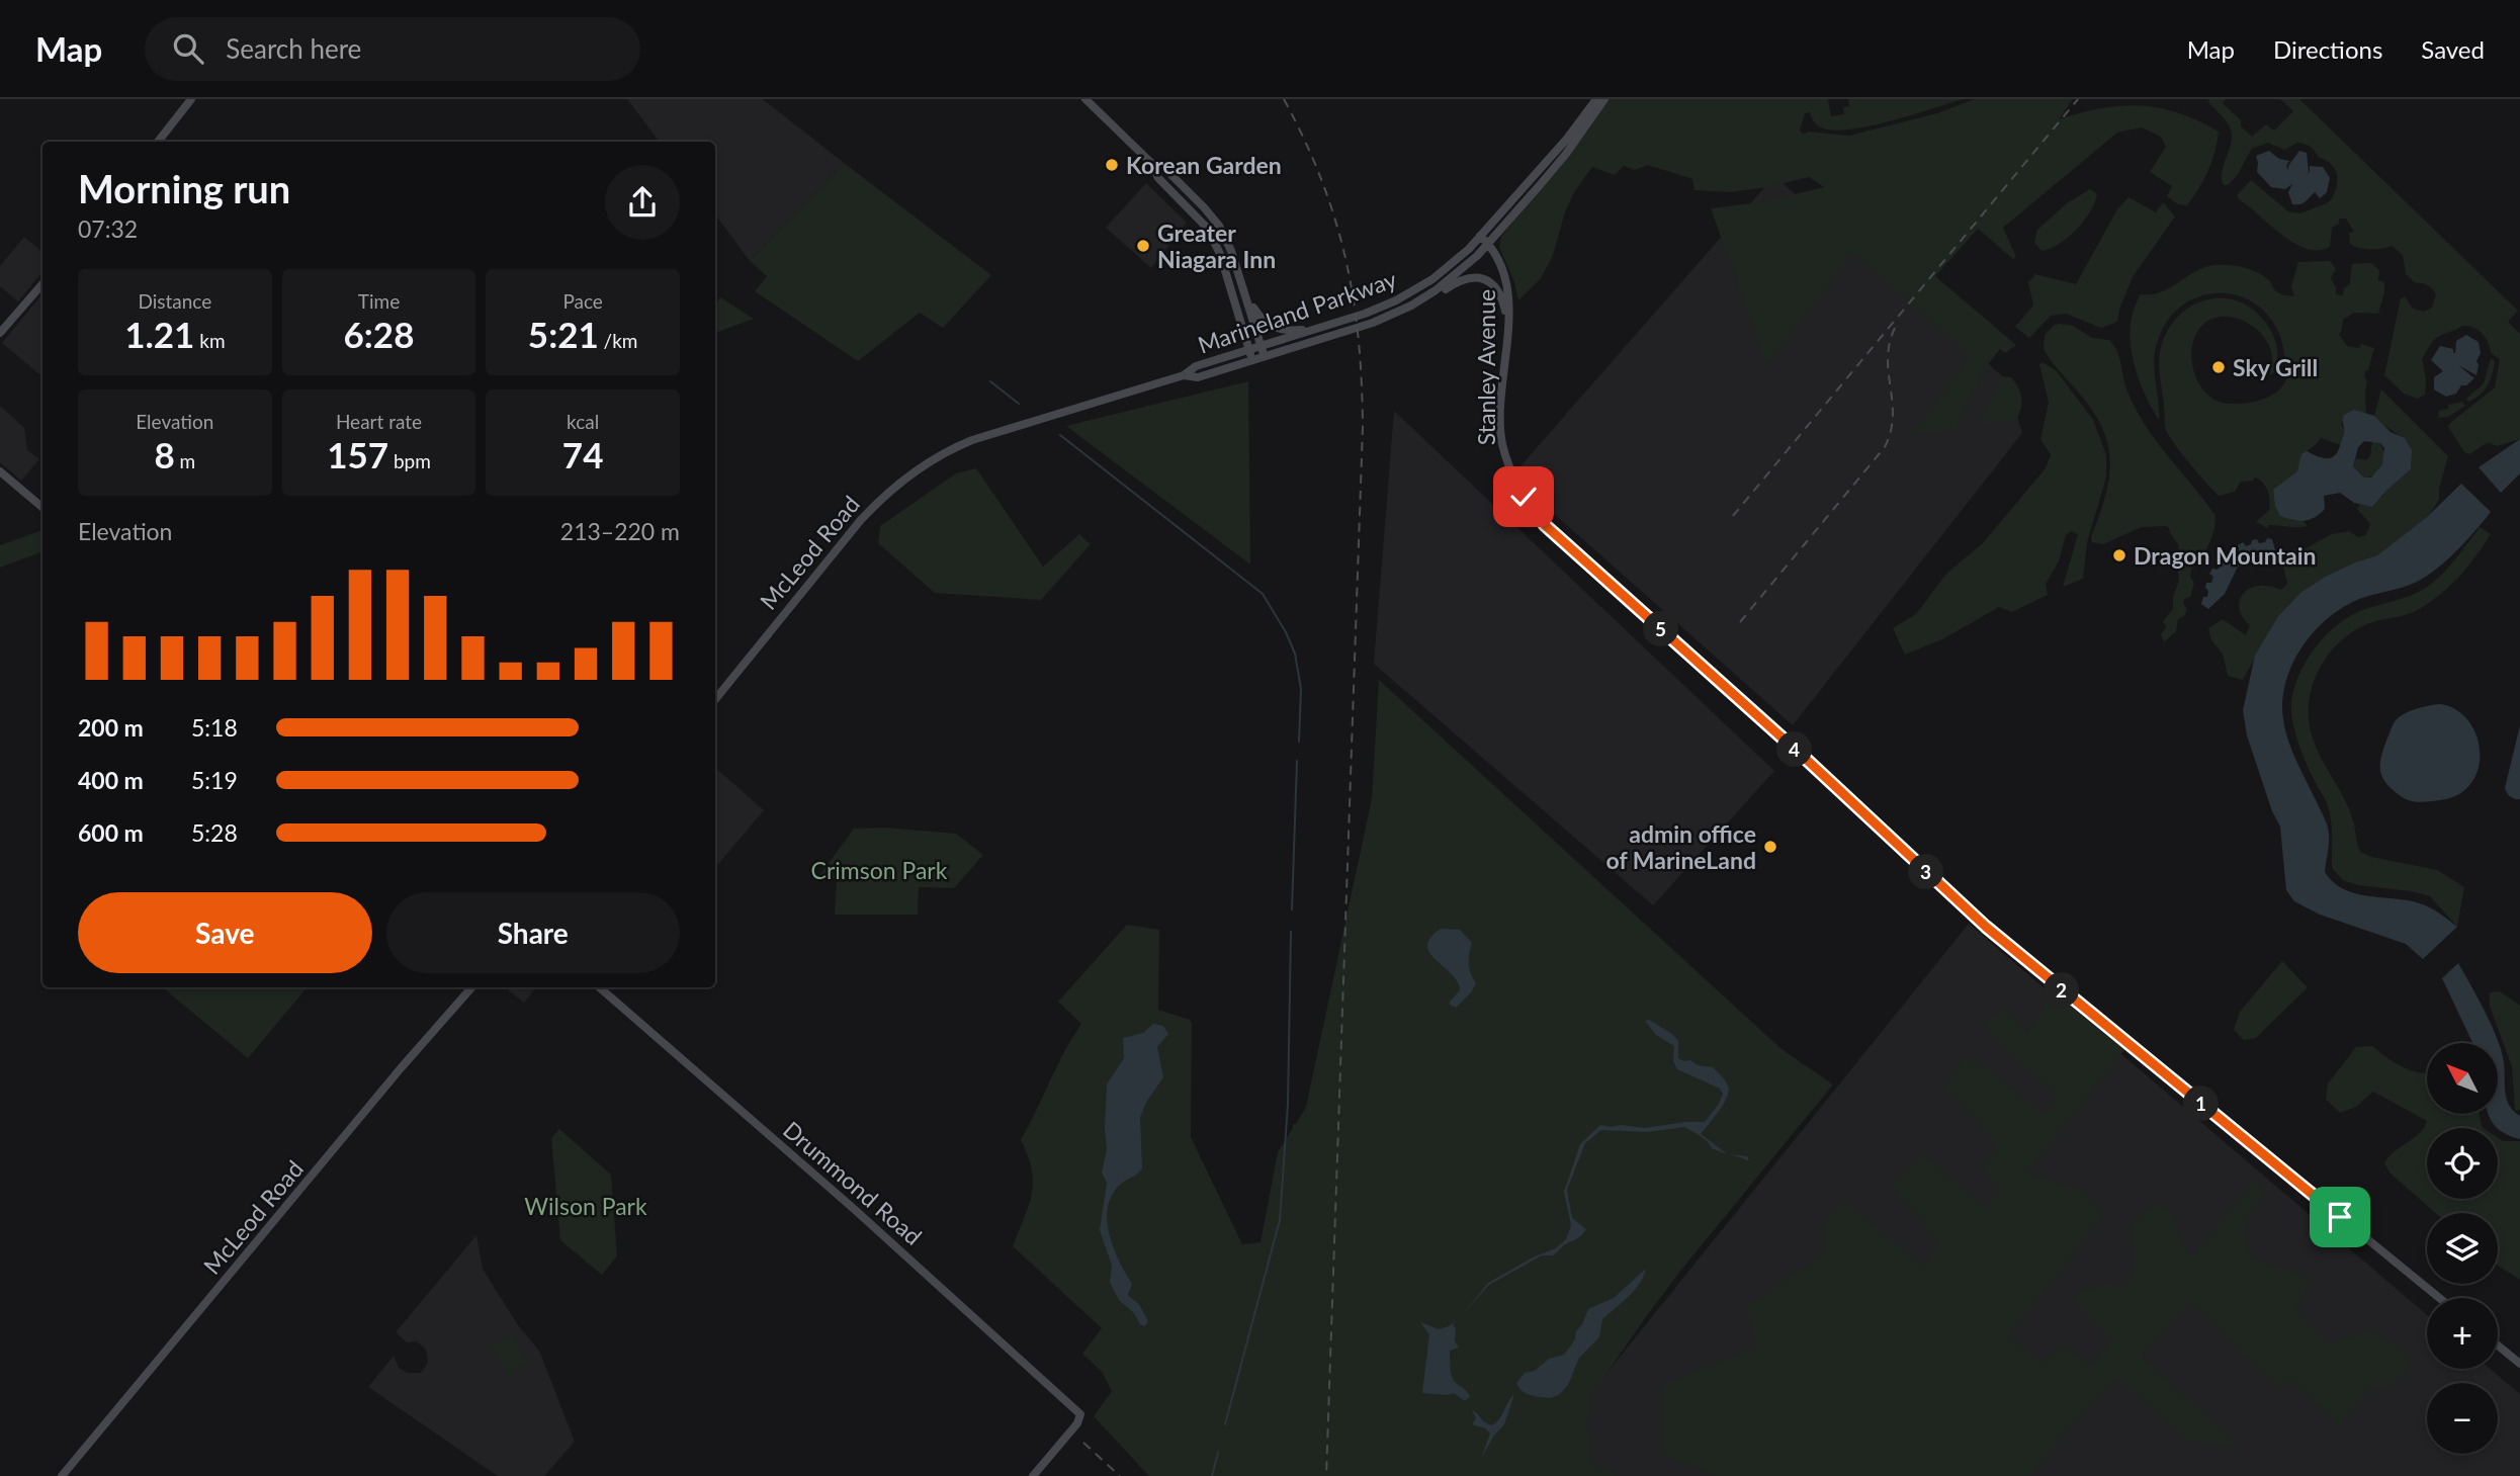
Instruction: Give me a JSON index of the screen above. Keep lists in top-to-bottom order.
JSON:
{
  "streets": {
    "main road": [
      "Marineland Parkway",
      "Stanley Avenue",
      "McLeod Road",
      "Drummond Road"
    ]
  },
  "crossings": [
    ["Marineland Parkway", "Stanley Avenue"],
    ["Marineland Parkway", "McLeod Road"]
  ],
  "parks": ["Crimson Park", "Wilson Park"],
  "places": [
    "Korean Garden",
    "Greater Niagara Inn",
    "Sky Grill",
    "Dragon Mountain",
    "admin office of MarineLand"
  ],
  "north": "top left",
  "page": {
    "header": "Map",
    "search": "Search here",
    "nav": ["Map", "Directions", "Saved"],
    "heading": ["Morning run", "07:32"],
    "stats": [
      ["Distance", "1.21 km"],
      ["Time", "6:28"],
      ["Pace", "5:21 /km"],
      ["Elevation", "8 m"],
      ["Heart rate", "157 bpm"],
      ["kcal", "74"]
    ],
    "chart": ["Elevation", "213–220 m"],
    "pins": [
      "5",
      "4",
      "3",
      "2",
      "1"
    ],
    "list": [
      {
        "name": "200 m",
        "note": "5:18"
      },
      {
        "name": "400 m",
        "note": "5:19"
      },
      {
        "name": "600 m",
        "note": "5:28"
      }
    ],
    "buttons": ["Save", "Share"],
    "map_buttons": ["+", "−"]
  }
}
